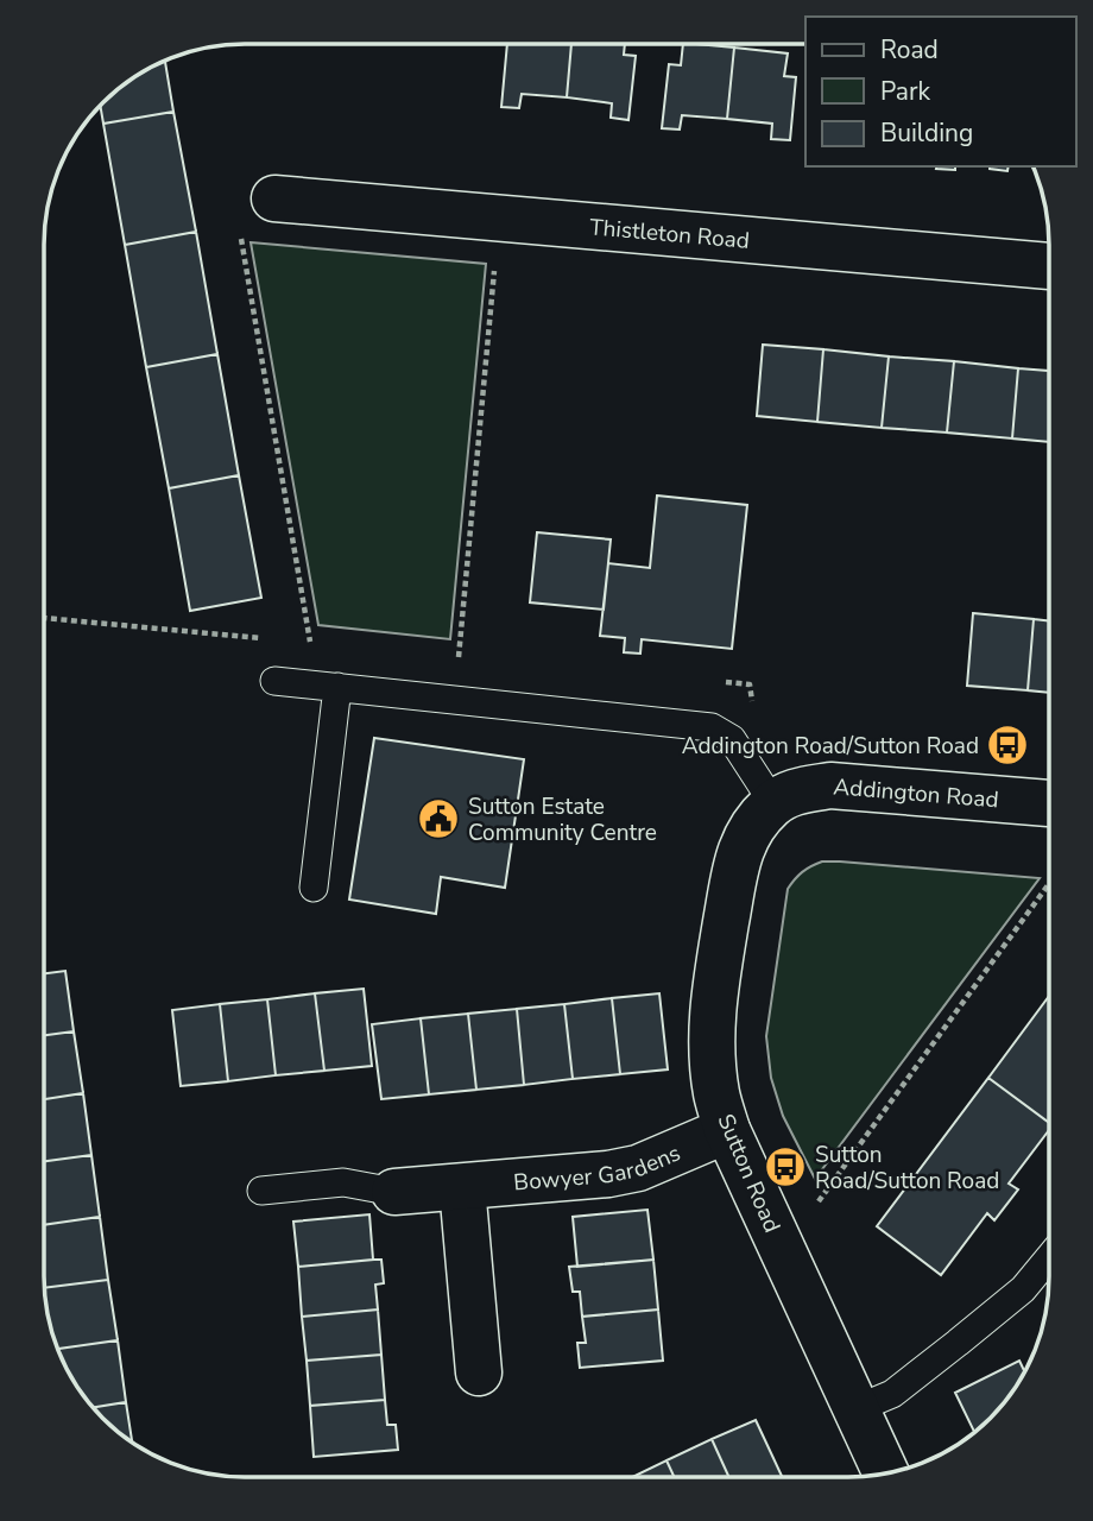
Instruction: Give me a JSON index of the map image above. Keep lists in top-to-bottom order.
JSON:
{
  "streets": {
    "street": [
      "Thistleton Road",
      "Addington Road",
      "Bowyer Gardens",
      "Sutton Road"
    ]
  },
  "crossings": [
    ["Addington Road", "Sutton Road"],
    ["Bowyer Gardens", "Sutton Road"]
  ],
  "places": {
    "bus stop": ["Addington Road/Sutton Road", "Sutton Road/Sutton Road"],
    "public building": ["Sutton Estate Community Centre"]
  },
  "legend": ["Road", "Park", "Building"]
}
